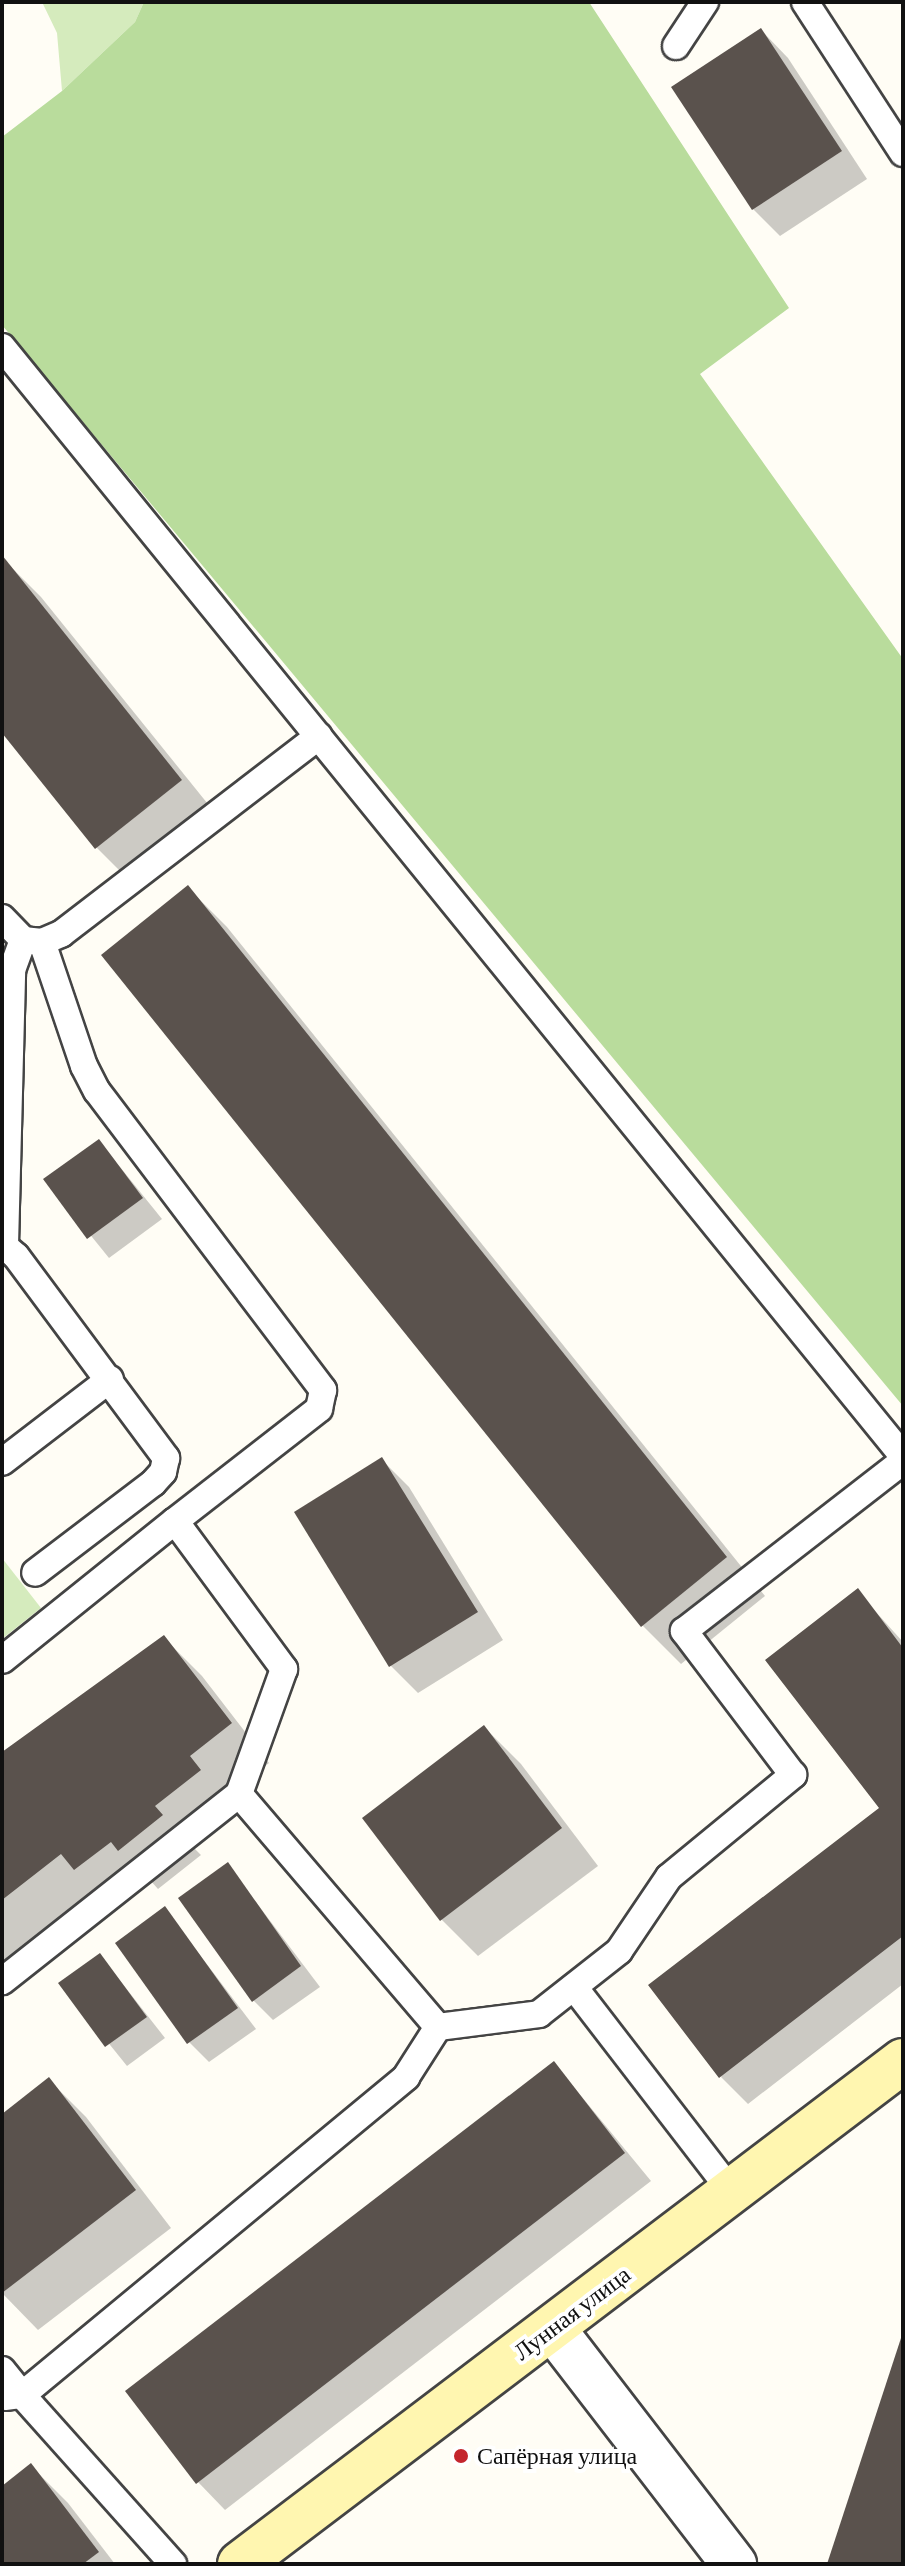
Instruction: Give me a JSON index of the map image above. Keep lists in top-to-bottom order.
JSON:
{
  "streets": {
    "street": ["Лунная улица"]
  },
  "places": ["Сапёрная улица"]
}
